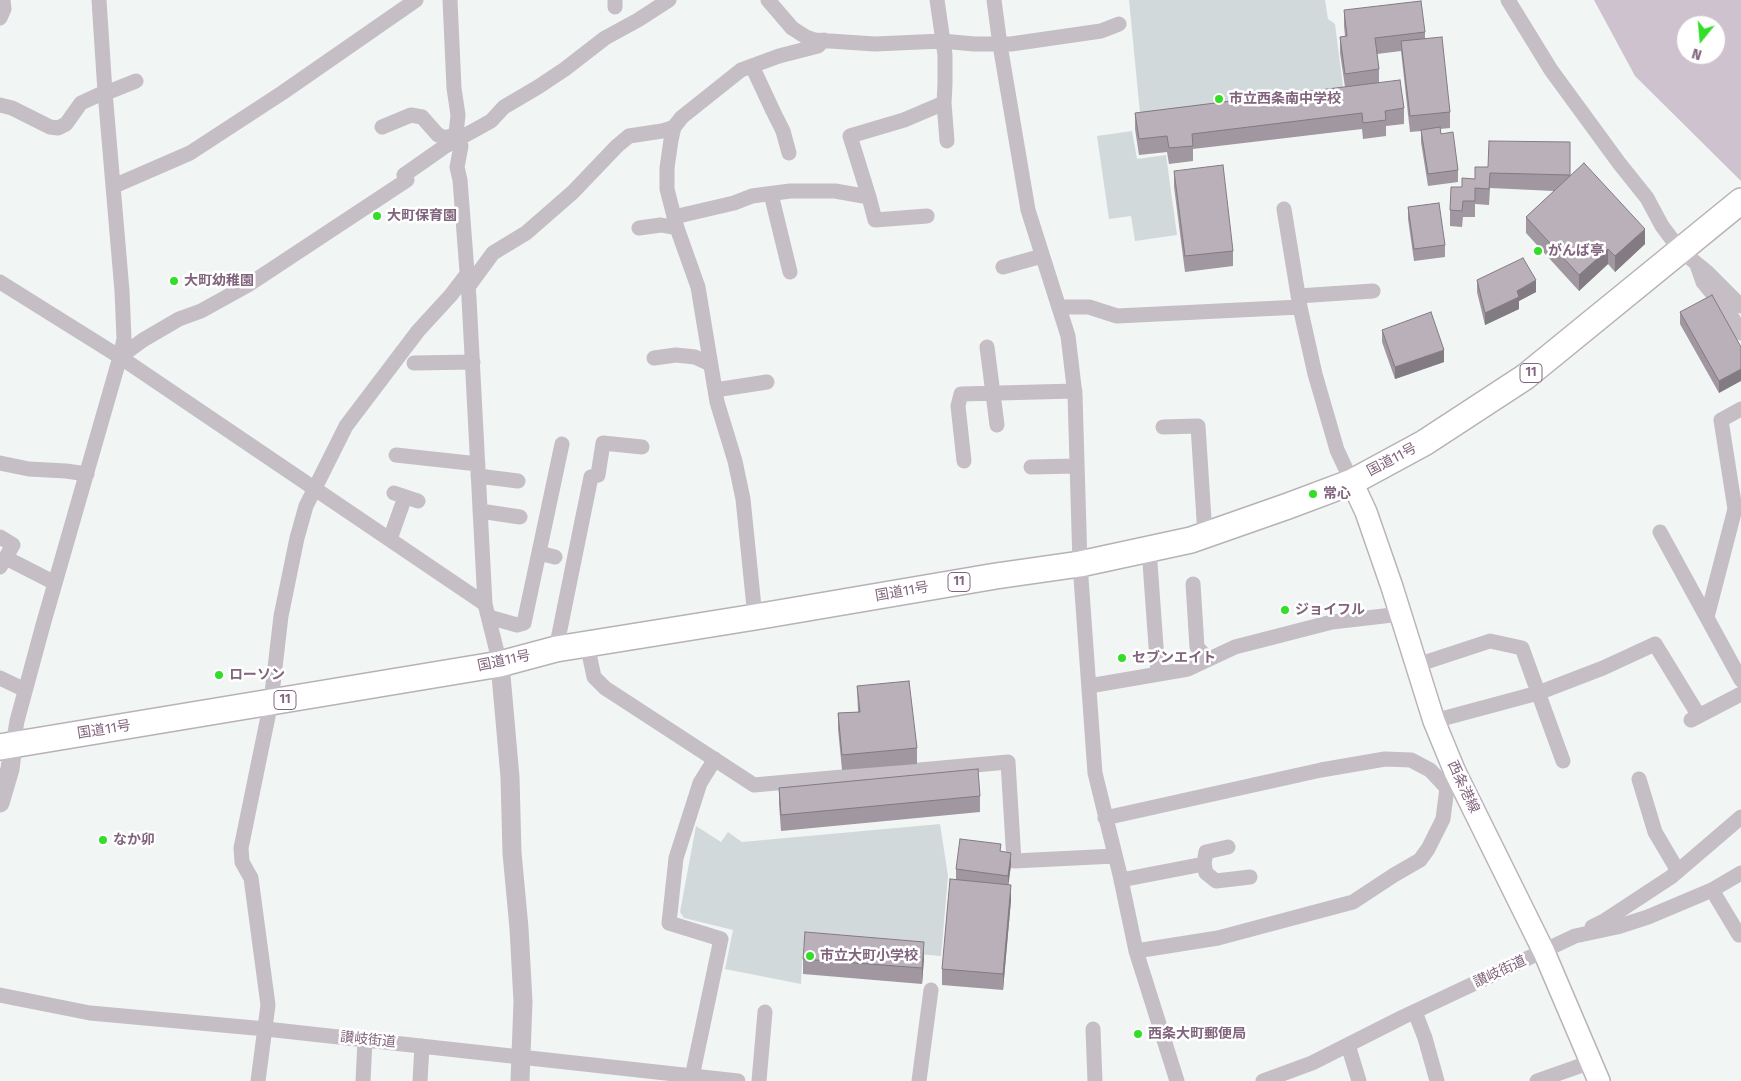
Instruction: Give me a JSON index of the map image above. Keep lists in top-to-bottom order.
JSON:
{
  "streets": {
    "highway": ["11", "国道11号"],
    "main road": ["西条港線"],
    "street": ["讃岐街道"]
  },
  "crossings": [
    ["国道11号", "西条港線"],
    ["西条港線", "讃岐街道"]
  ],
  "places": [
    "市立西条南中学校",
    "大町保育園",
    "がんば亭",
    "大町幼稚園",
    "常心",
    "ジョイフル",
    "セブンエイト",
    "ローソン",
    "なか卯",
    "市立大町小学校",
    "西条大町郵便局"
  ],
  "north": "bottom"
}
